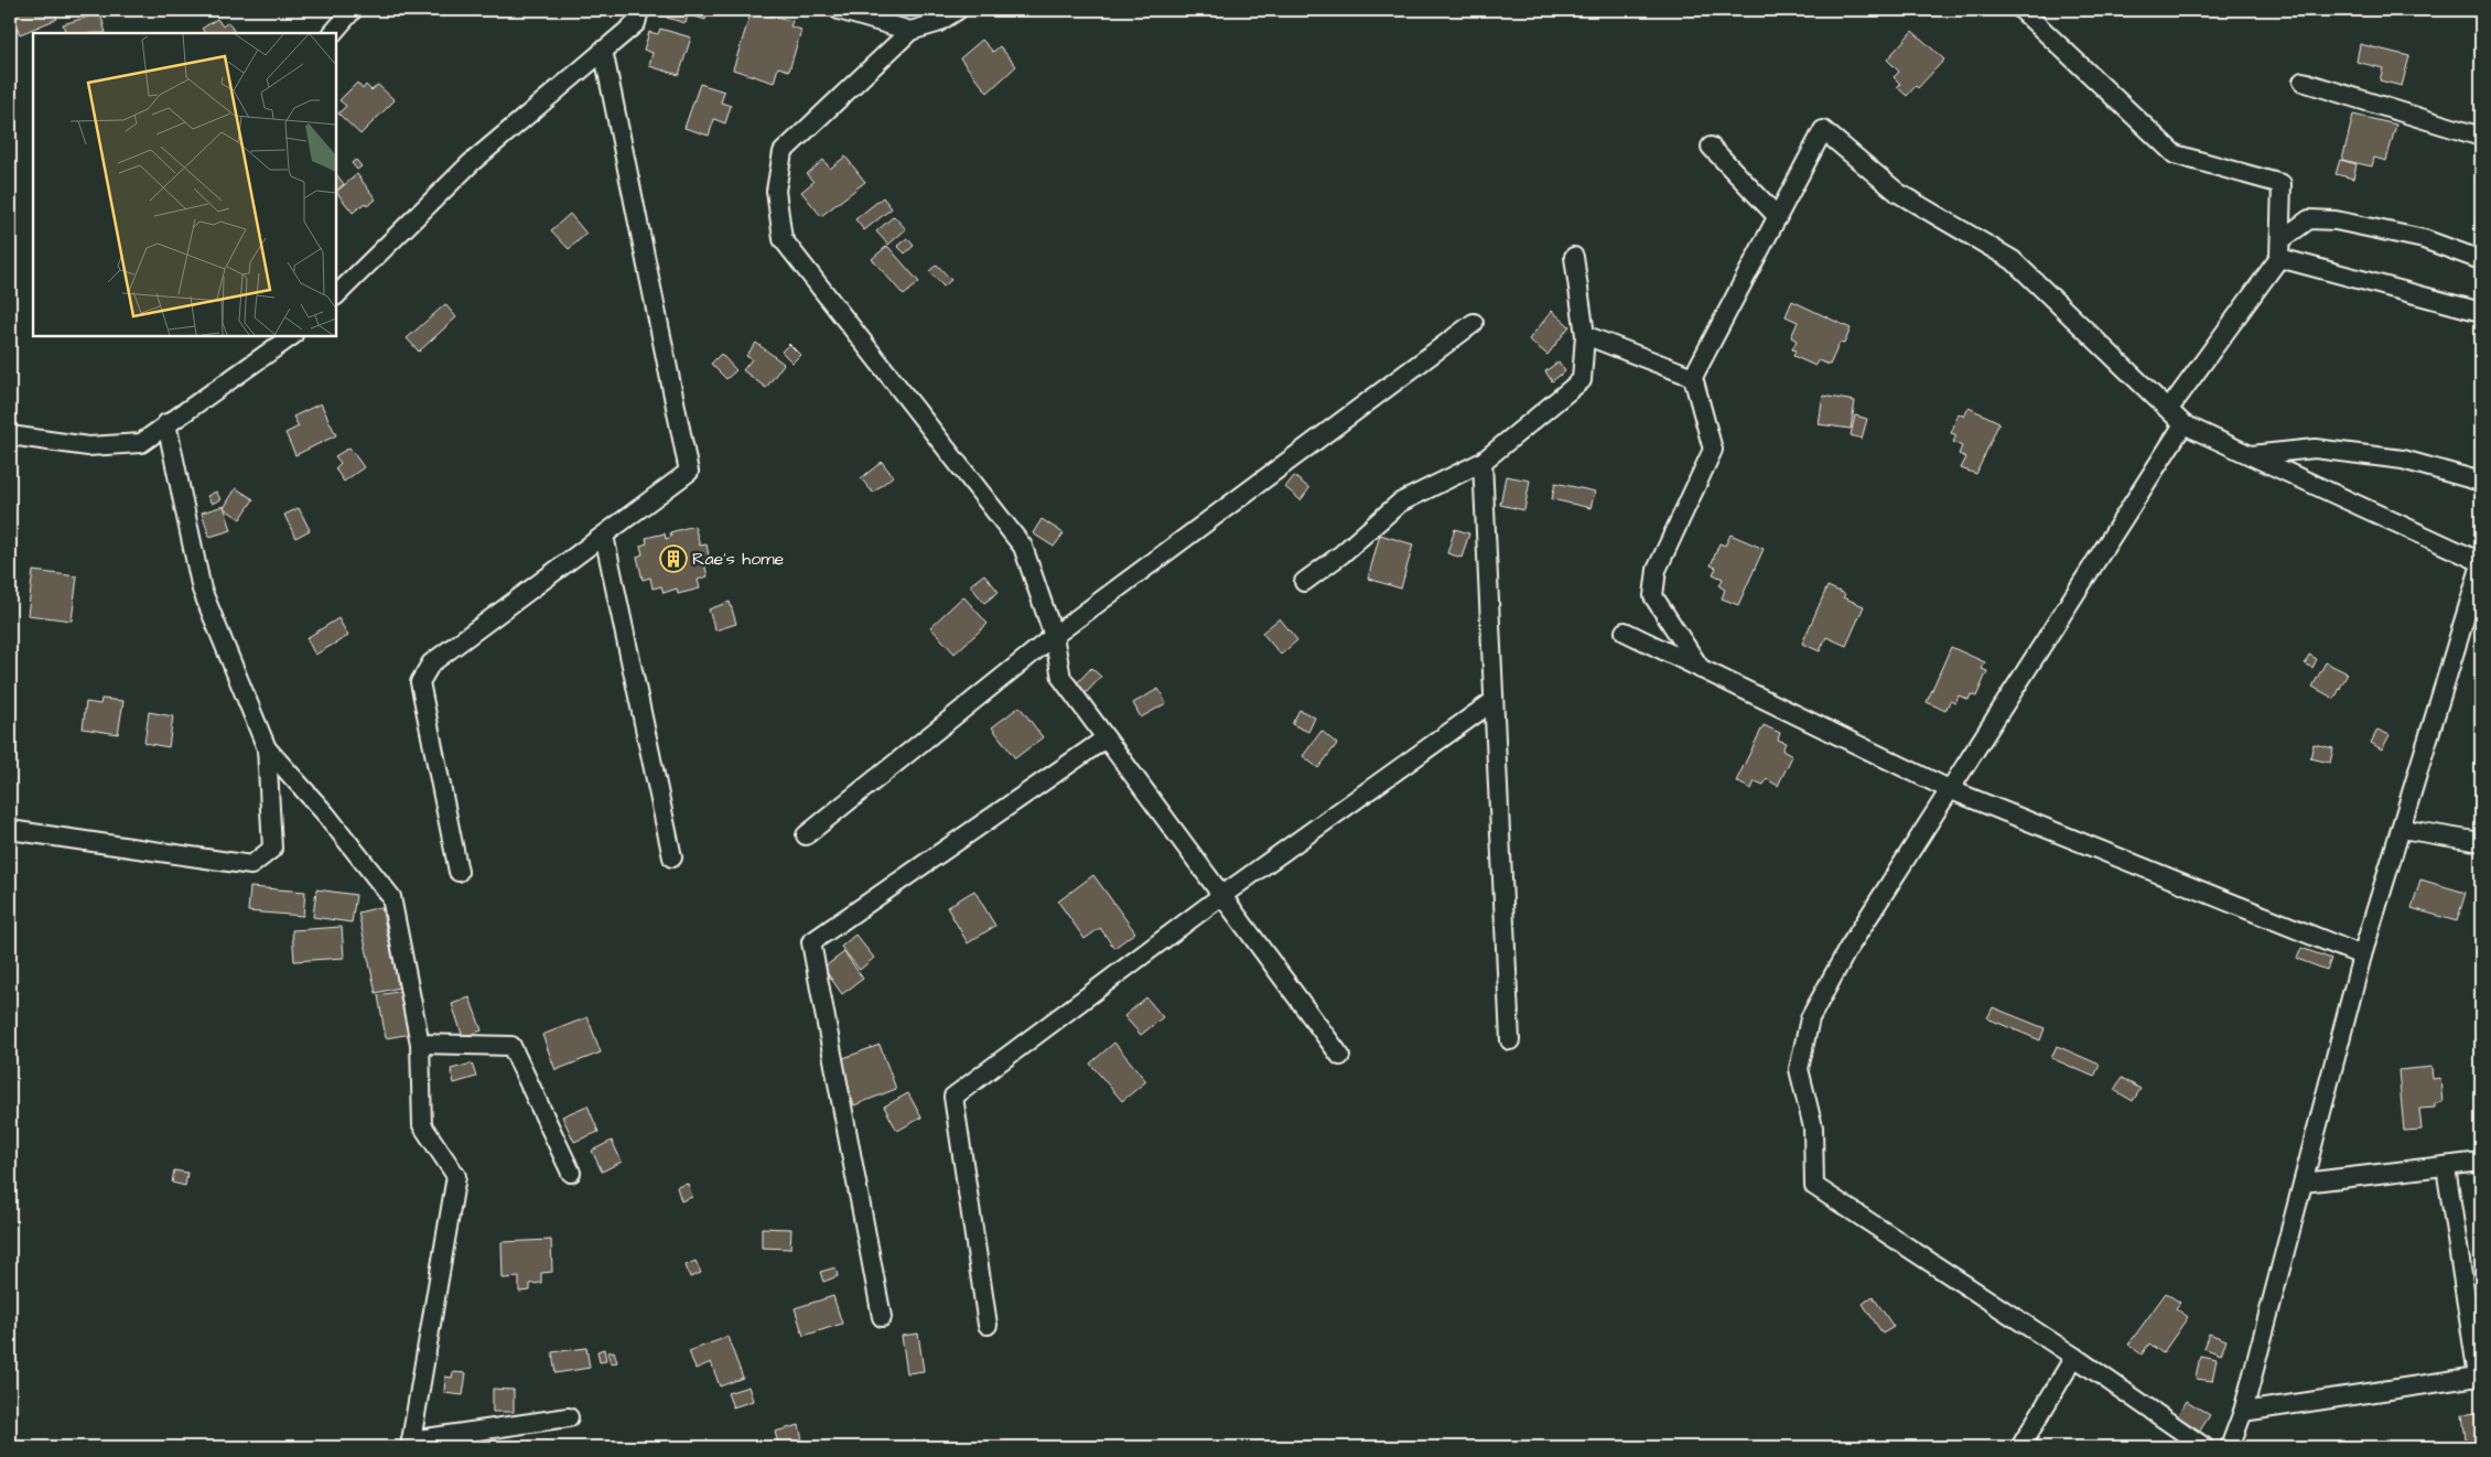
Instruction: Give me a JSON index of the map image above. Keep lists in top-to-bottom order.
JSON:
{
  "places": {
    "building": ["Rae's home"]
  }
}
